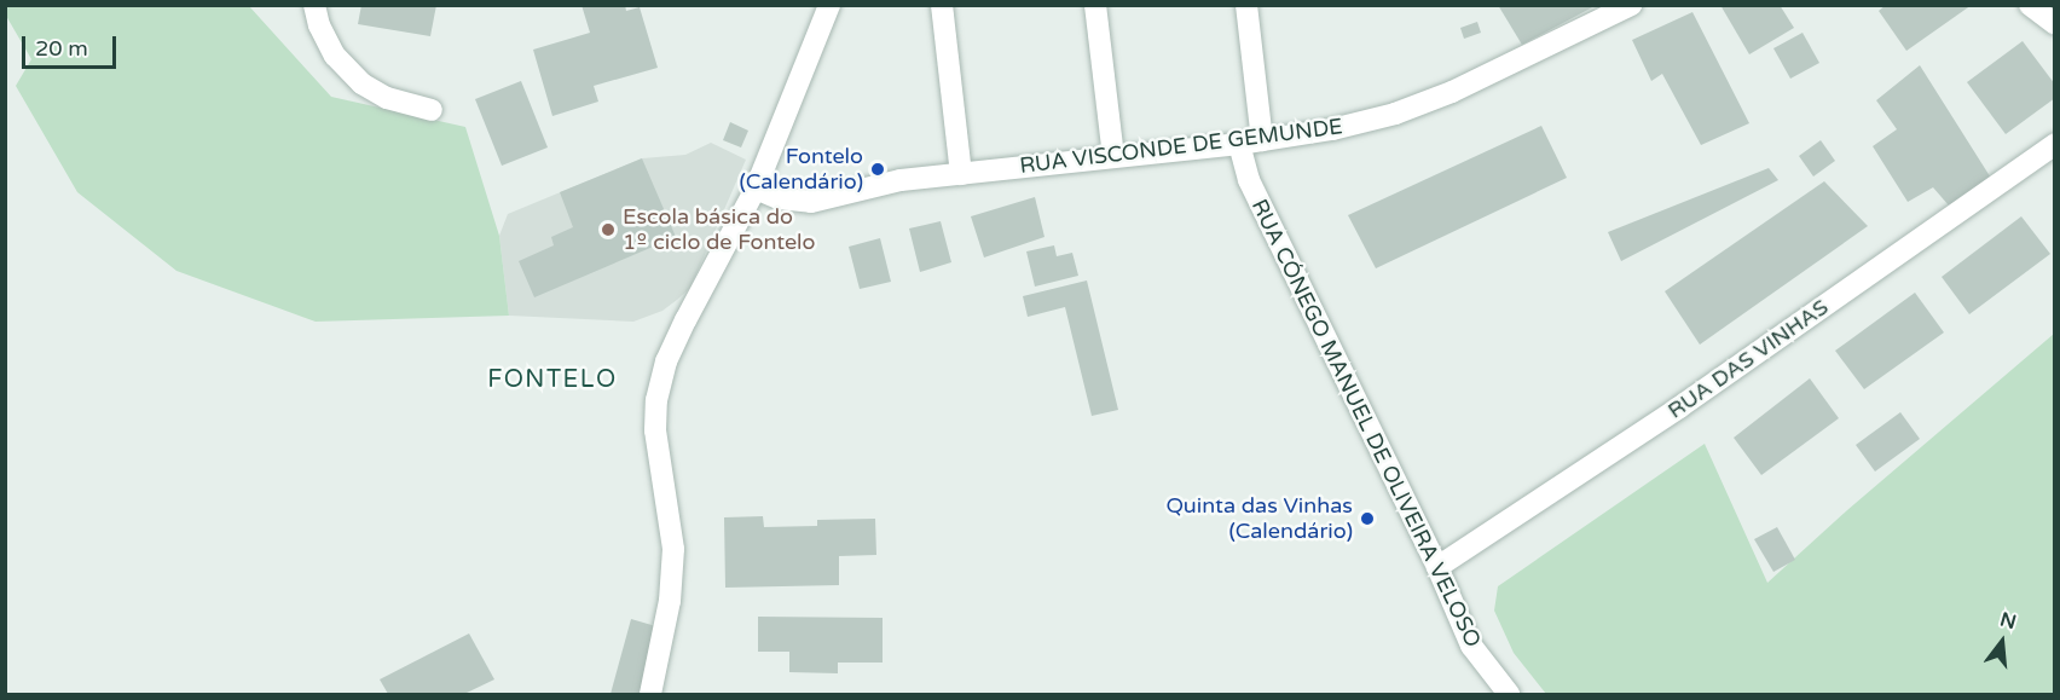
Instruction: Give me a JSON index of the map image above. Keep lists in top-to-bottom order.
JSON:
{
  "streets": {
    "street": ["RUA VISCONDE DE GEMUNDE", "RUA DAS VINHAS", "RUA CÓNEGO MANUEL DE OLIVEIRA VELOSO"]
  },
  "crossings": [
    ["RUA VISCONDE DE GEMUNDE", "RUA CÓNEGO MANUEL DE OLIVEIRA VELOSO"],
    ["RUA DAS VINHAS", "RUA CÓNEGO MANUEL DE OLIVEIRA VELOSO"]
  ],
  "districts": ["FONTELO"],
  "places": ["Fontelo (Calendário)", "Escola básica do 1º ciclo de Fontelo", "Quinta das Vinhas (Calendário)"],
  "scale_bar": "20 m",
  "north": "top"
}
